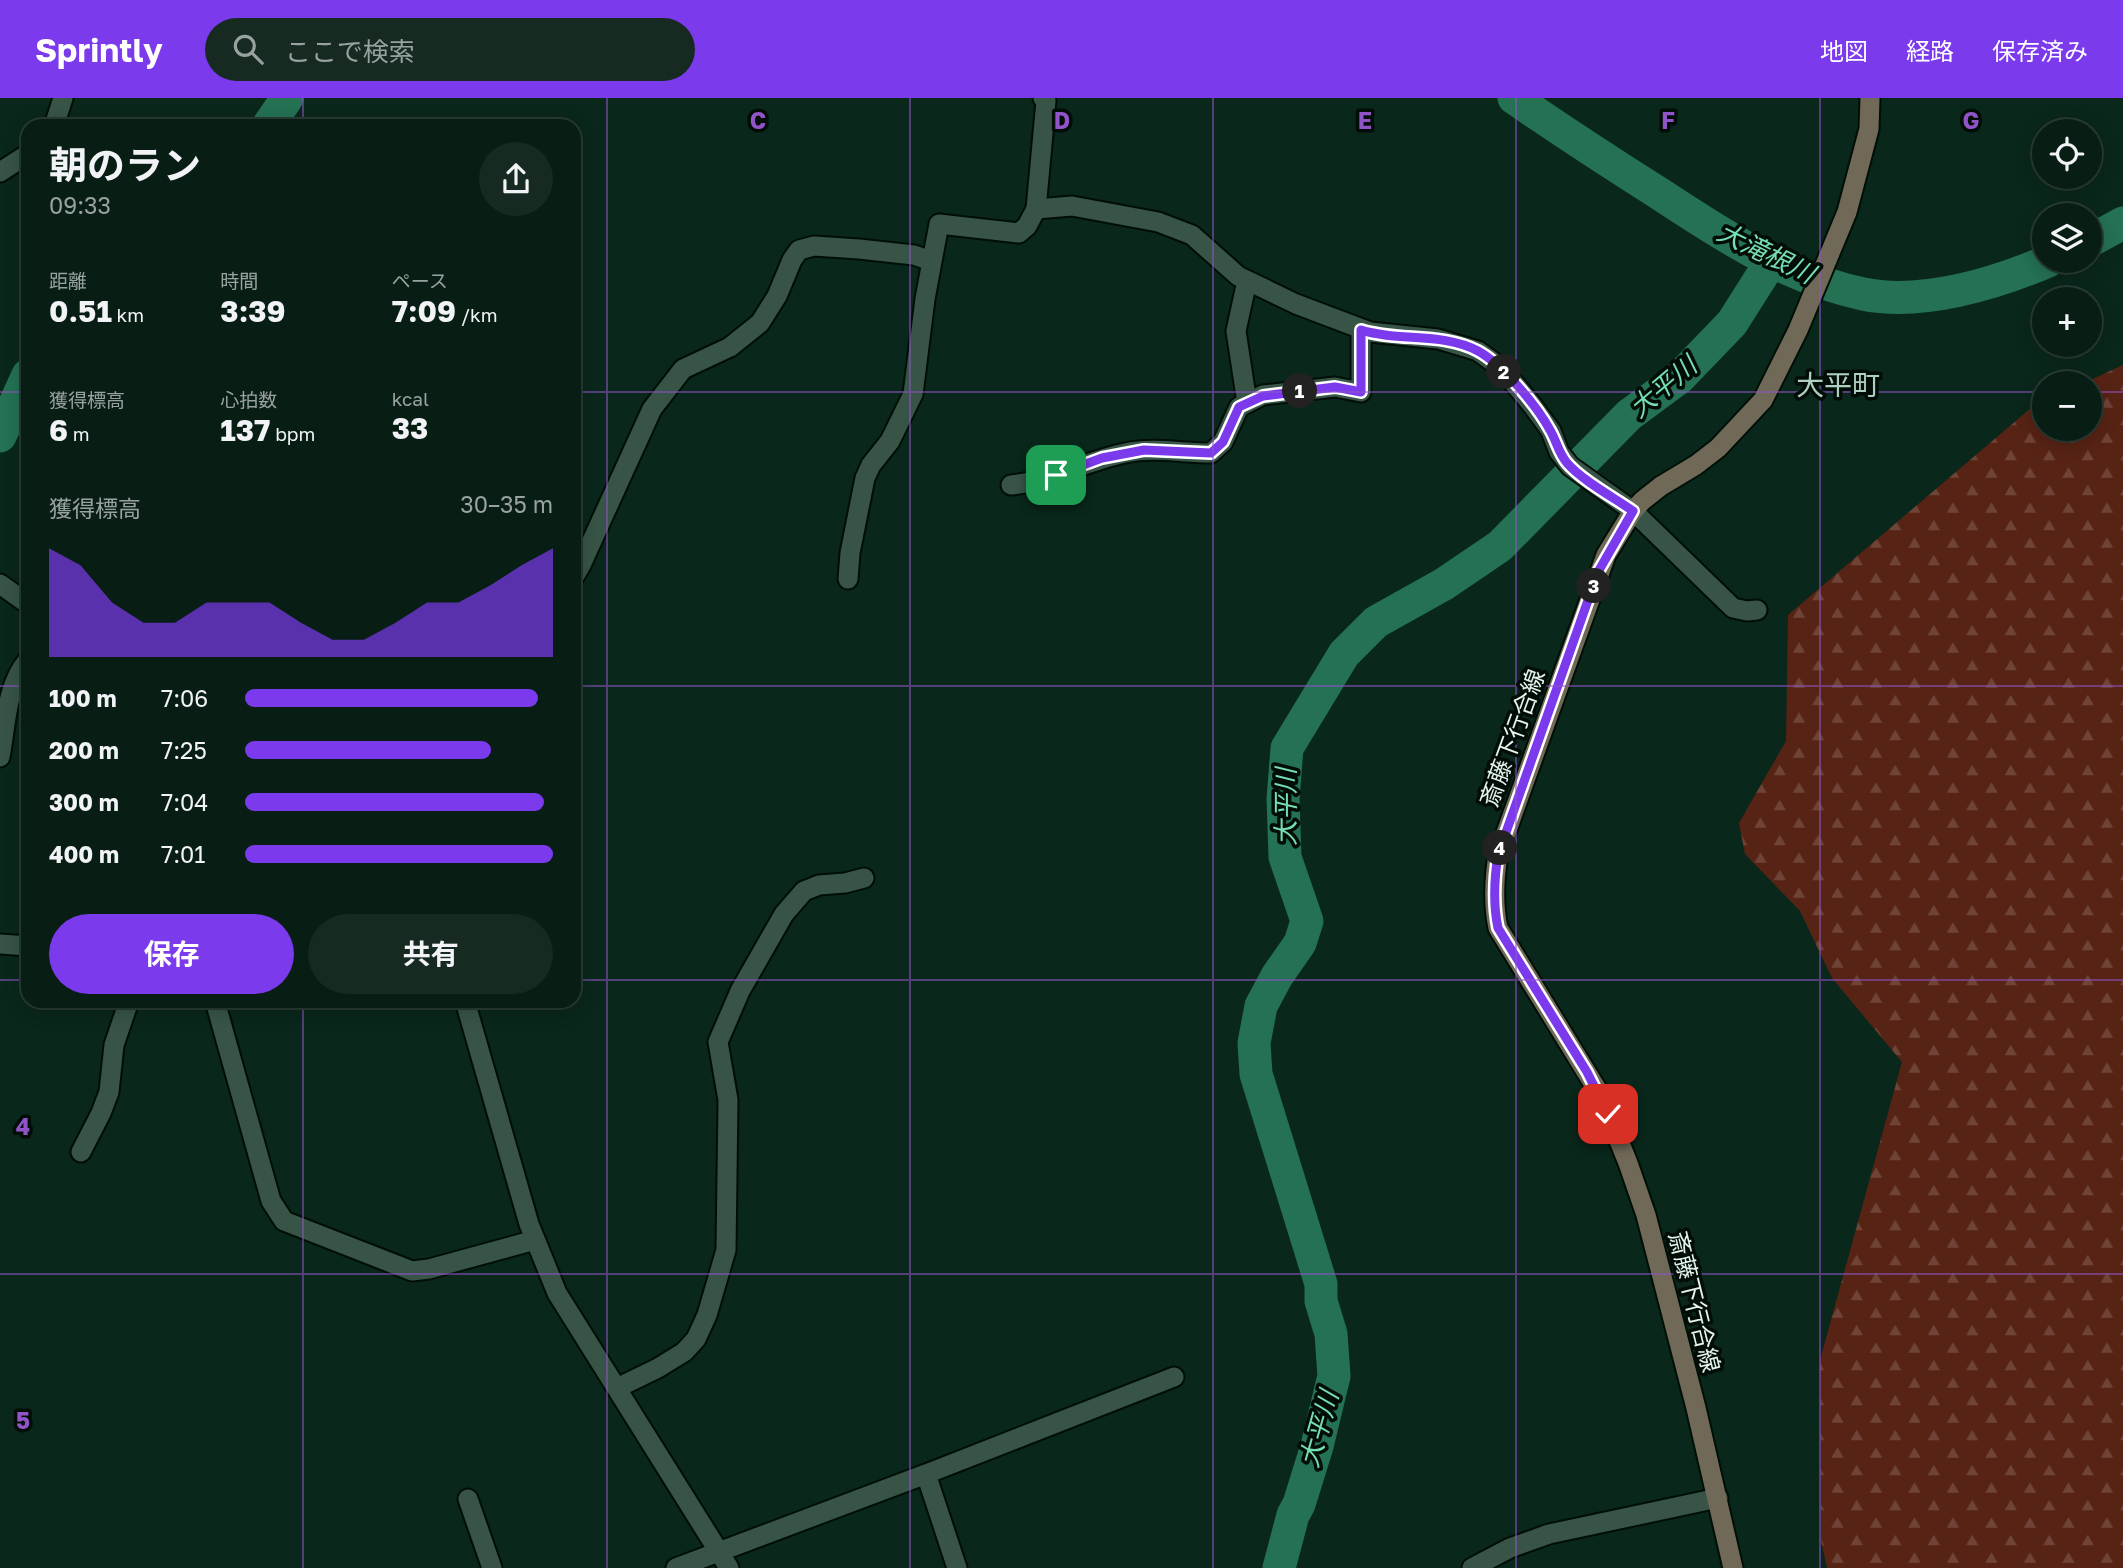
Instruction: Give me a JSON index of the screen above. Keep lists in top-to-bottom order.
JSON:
{
  "streets": {
    "main road": ["斎藤下行合線"]
  },
  "districts": ["大平町"],
  "water": ["大滝根川", "大平川"],
  "page": {
    "header": "Sprintly",
    "search": "ここで検索",
    "nav": ["地図", "経路", "保存済み"],
    "map_buttons": ["+", "−"],
    "heading": ["朝のラン", "09:33"],
    "stats": [
      ["距離", "0.51 km"],
      ["時間", "3:39"],
      ["ペース", "7:09 /km"],
      ["獲得標高", "6 m"],
      ["心拍数", "137 bpm"],
      ["kcal", "33"]
    ],
    "pins": [
      "2",
      "1",
      "3",
      "4"
    ],
    "chart": ["獲得標高", "30–35 m"],
    "list": [
      {
        "name": "100 m",
        "note": "7:06"
      },
      {
        "name": "200 m",
        "note": "7:25"
      },
      {
        "name": "300 m",
        "note": "7:04"
      },
      {
        "name": "400 m",
        "note": "7:01"
      }
    ],
    "buttons": ["保存", "共有"]
  },
  "grid": {
    "columns": [
      "C",
      "D",
      "E",
      "F",
      "G"
    ],
    "rows": ["4", "5"]
  }
}
